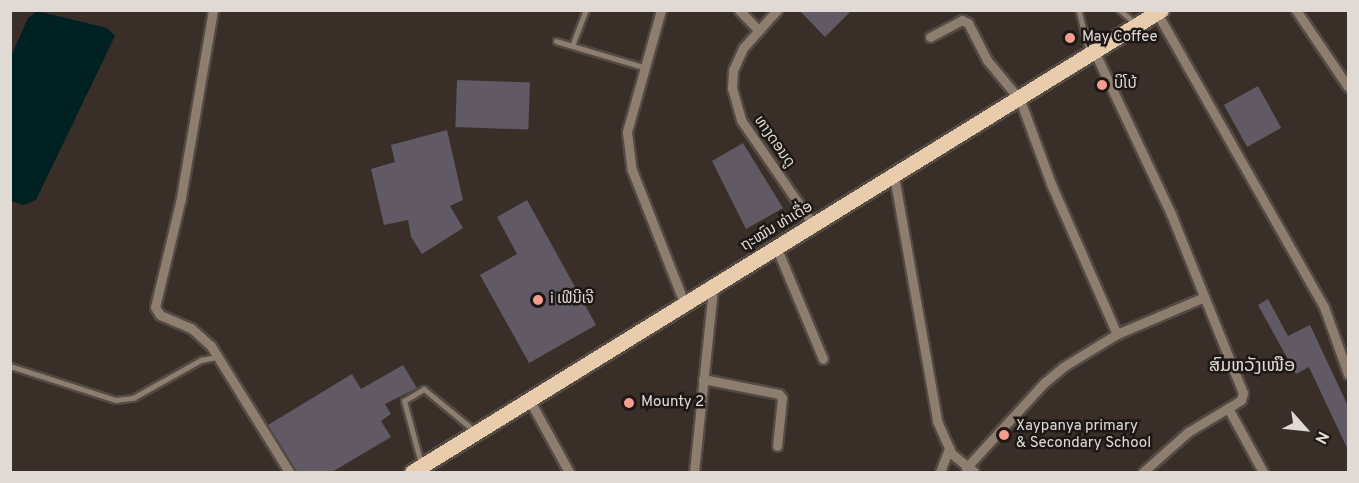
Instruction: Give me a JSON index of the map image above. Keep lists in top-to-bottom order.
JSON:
{
  "streets": {
    "main road": ["ຖະໝົນ ທ່າເດື່ອ"],
    "street": ["ທາງດອນດູ"]
  },
  "crossings": [
    ["ທາງດອນດູ", "ຖະໝົນ ທ່າເດື່ອ"]
  ],
  "districts": ["ສົມຫວັງເໜືອ"],
  "places": [
    "May Coffee",
    "ບິໂບ້",
    "i ເຟີນີເຈີ",
    "Mounty 2",
    "Xaypanya primary & Secondary School"
  ],
  "north": "bottom right"
}
